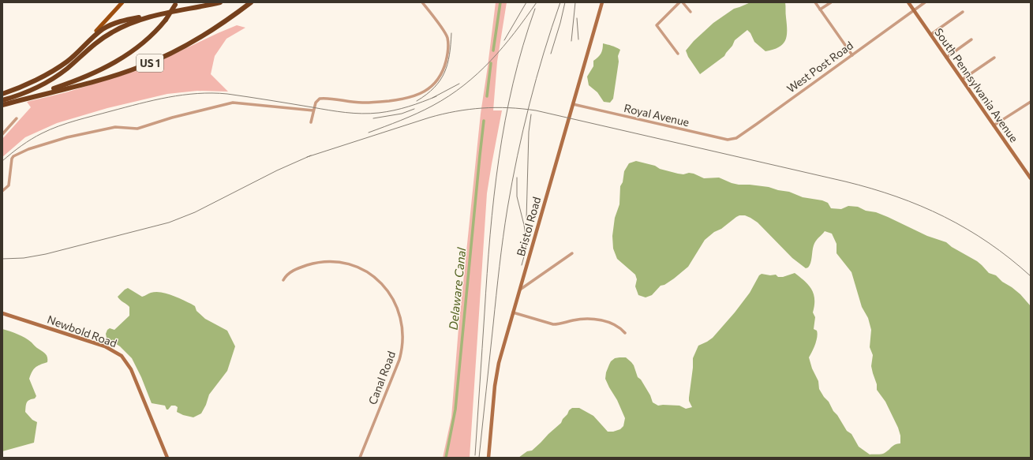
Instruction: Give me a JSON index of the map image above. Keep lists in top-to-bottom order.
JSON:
{
  "streets": {
    "highway": ["US 1"],
    "main road": ["South Pennsylvania Avenue", "Bristol Road", "Newbold Road"],
    "street": ["West Post Road", "Royal Avenue", "Canal Road"]
  },
  "crossings": [
    ["West Post Road", "South Pennsylvania Avenue"],
    ["West Post Road", "Royal Avenue"],
    ["Royal Avenue", "Bristol Road"]
  ],
  "water": ["Delaware Canal"]
}
